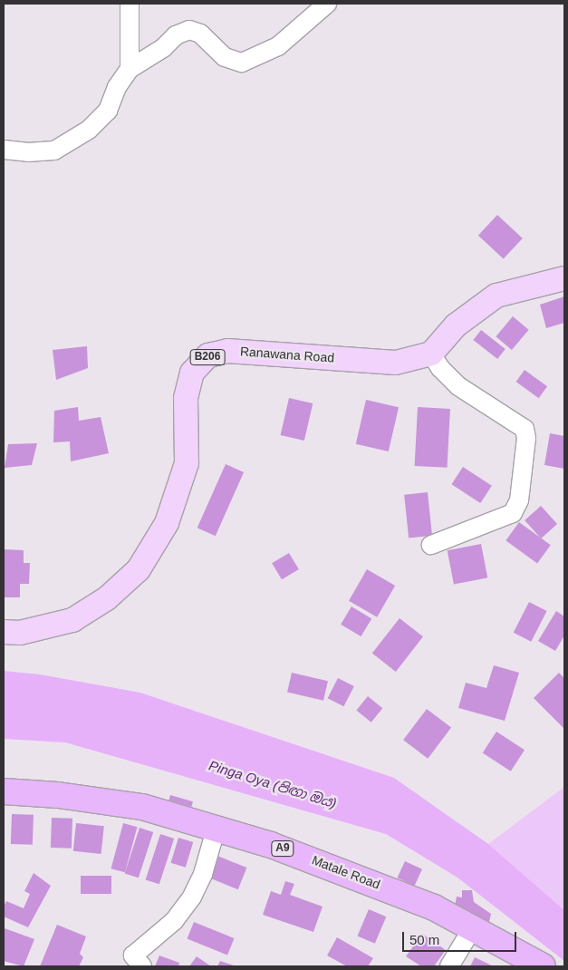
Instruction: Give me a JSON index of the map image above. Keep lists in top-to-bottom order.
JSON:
{
  "streets": {
    "highway": ["A9", "Matale Road"],
    "main road": ["Ranawana Road", "B206"]
  },
  "water": ["Pinga Oya (පිඟා ඔය)"],
  "scale_bar": "50 m"
}
